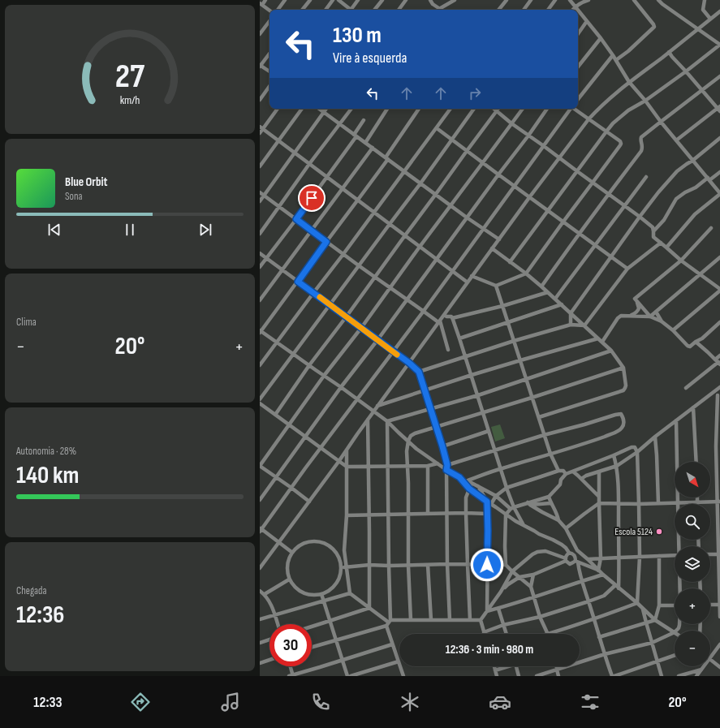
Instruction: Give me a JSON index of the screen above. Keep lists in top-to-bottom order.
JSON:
{
  "places": ["Escola 5124"],
  "north": "bottom right",
  "page": {
    "turn": ["130 m", "Vire à esquerda"],
    "song": ["Blue Orbit", "Sona"],
    "tile": [
      "Clima",
      ["Autonomia · 28%", "140 km"],
      ["Chegada", "12:36"]
    ],
    "heat": ["−", "20°", "+"],
    "map_buttons": ["+", "−"],
    "limit": "30",
    "trip": "12:36 · 3 min · 980 m",
    "tabs": ["12:33", "20°"],
    "gauge": ["27", "km/h"]
  }
}
